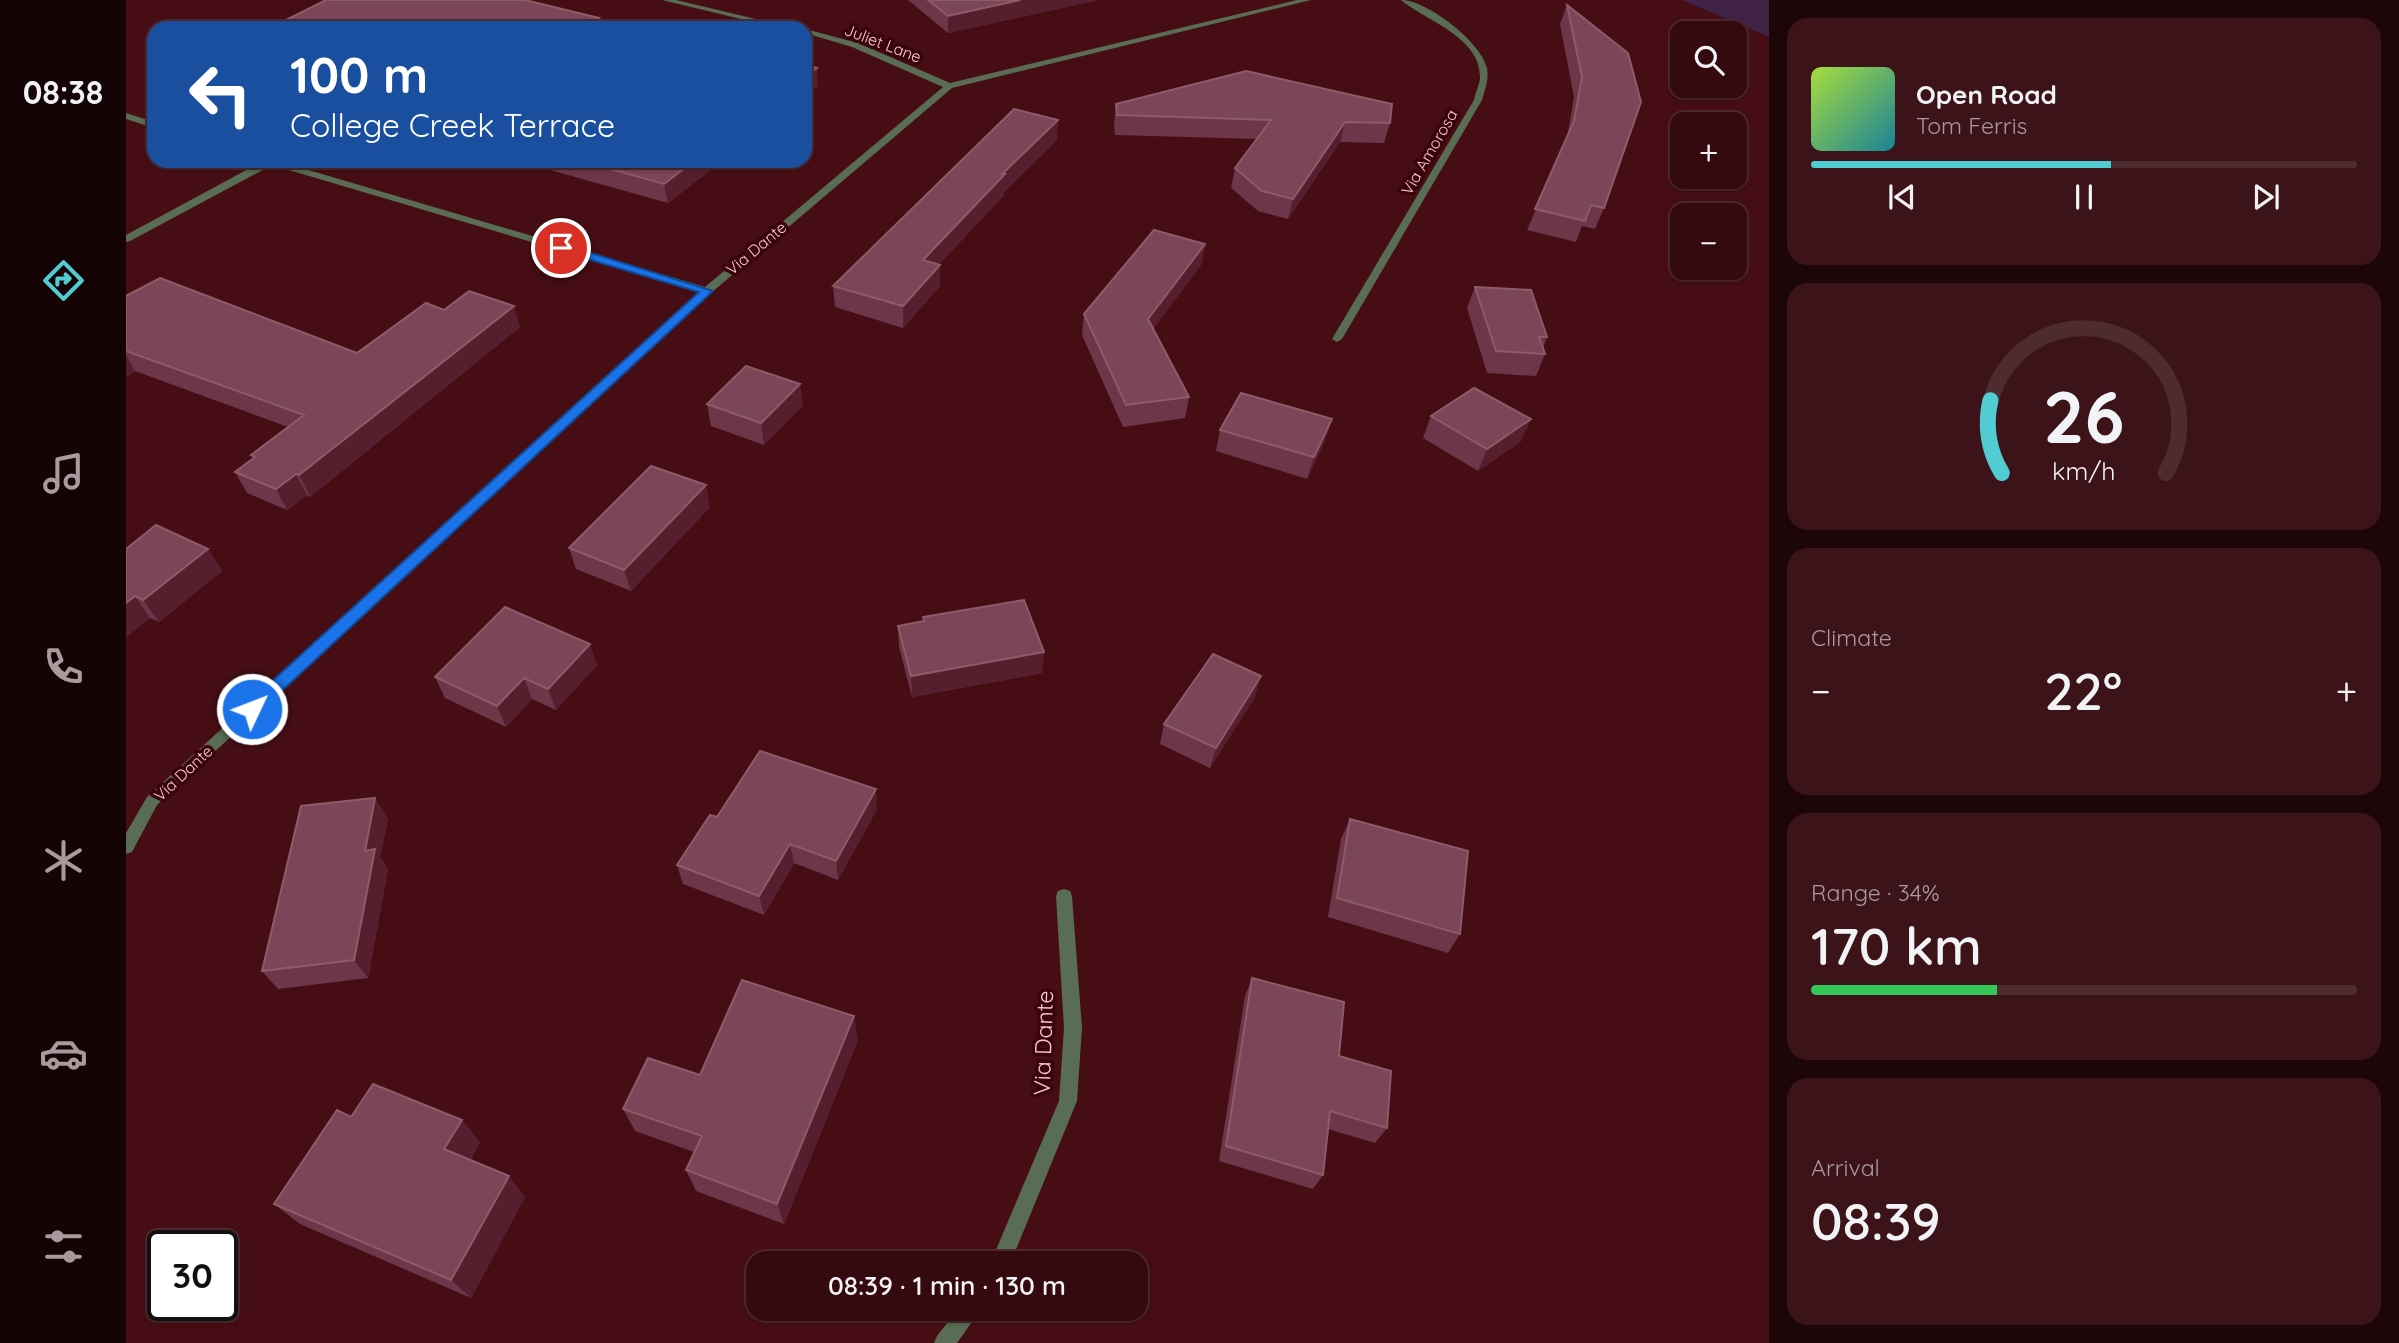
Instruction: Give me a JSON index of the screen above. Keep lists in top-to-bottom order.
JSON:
{
  "streets": {
    "street": ["Juliet Lane", "Via Amorosa", "Via Dante"]
  },
  "crossings": [
    ["Juliet Lane", "Via Dante"]
  ],
  "page": {
    "tabs": "08:38",
    "map_buttons": ["+", "−"],
    "turn": ["100 m", "College Creek Terrace"],
    "song": ["Open Road", "Tom Ferris"],
    "tile": [
      "Climate",
      ["Range · 34%", "170 km"],
      ["Arrival", "08:39"]
    ],
    "heat": ["−", "22°", "+"],
    "limit": "30",
    "trip": "08:39 · 1 min · 130 m",
    "gauge": ["26", "km/h"]
  }
}
